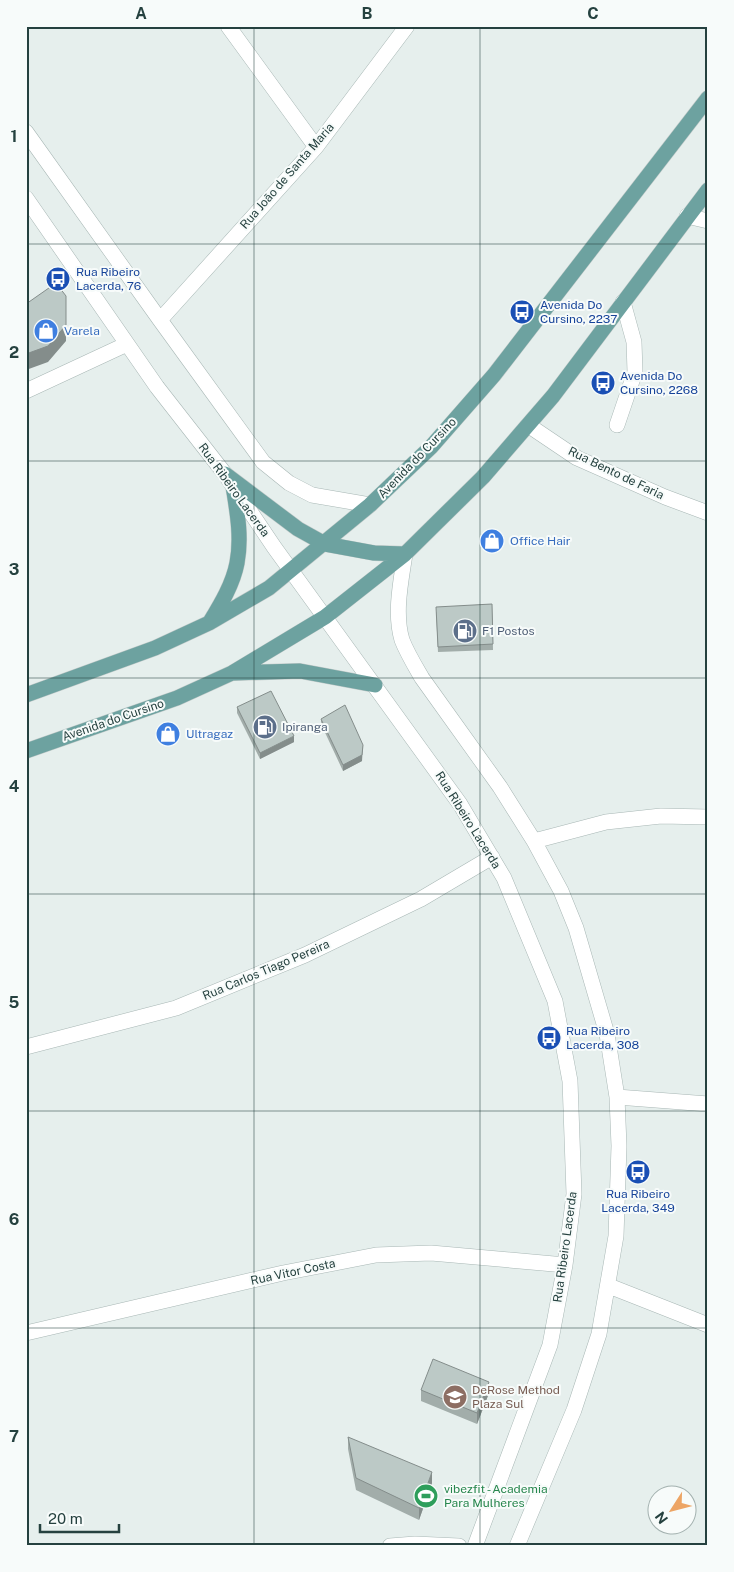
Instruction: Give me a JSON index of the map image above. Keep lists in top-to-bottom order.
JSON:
{
  "streets": {
    "main road": ["Avenida do Cursino"],
    "street": [
      "Rua João de Santa Maria",
      "Rua Bento de Faria",
      "Rua Ribeiro Lacerda",
      "Rua Carlos Tiago Pereira",
      "Rua Vitor Costa"
    ]
  },
  "crossings": [
    ["Avenida do Cursino", "Rua Bento de Faria"],
    ["Avenida do Cursino", "Rua Ribeiro Lacerda"],
    ["Rua Ribeiro Lacerda", "Rua Carlos Tiago Pereira"],
    ["Rua Ribeiro Lacerda", "Rua Vitor Costa"]
  ],
  "places": {
    "bus stop": [
      "Rua Ribeiro Lacerda, 76",
      "Avenida Do Cursino, 2237",
      "Avenida Do Cursino, 2268",
      "Rua Ribeiro Lacerda, 308",
      "Rua Ribeiro Lacerda, 349"
    ],
    "shop": ["Varela", "Office Hair", "Ultragaz"],
    "fuel station": ["F1 Postos", "Ipiranga"],
    "school or university": ["DeRose Method Plaza Sul"],
    "sports": ["vibezfit - Academia Para Mulheres"]
  },
  "scale_bar": "20 m",
  "north": "bottom left",
  "grid": {
    "columns": ["A", "B", "C"],
    "rows": [
      "1",
      "2",
      "3",
      "4",
      "5",
      "6",
      "7"
    ]
  }
}
